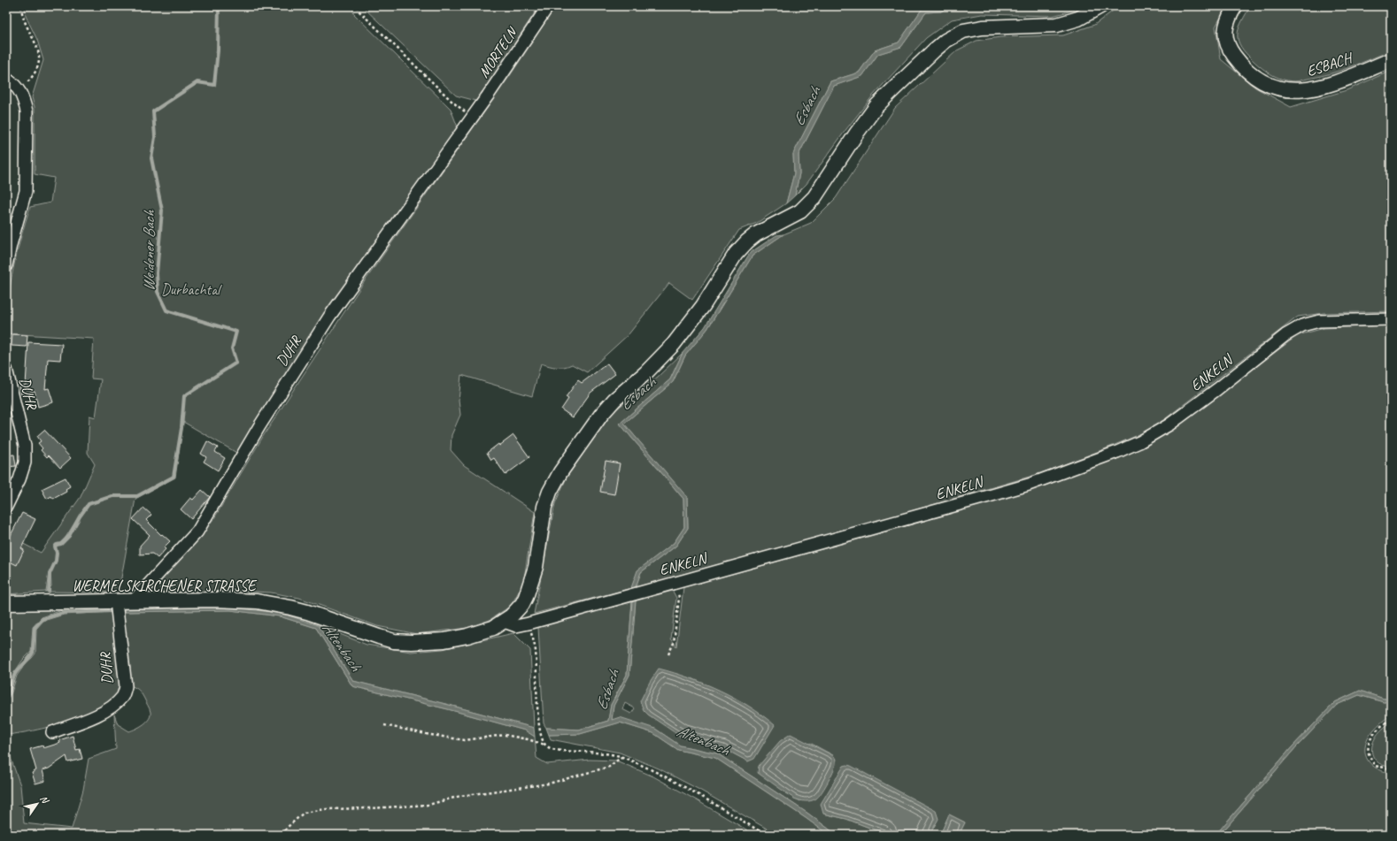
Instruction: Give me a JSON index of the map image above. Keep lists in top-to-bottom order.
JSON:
{
  "streets": {
    "street": [
      "MORTELN",
      "ESBACH",
      "DUHR",
      "ENKELN",
      "WERMELSKIRCHENER STRASSE"
    ]
  },
  "crossings": [
    ["MORTELN", "DUHR"],
    ["DUHR", "WERMELSKIRCHENER STRASSE"],
    ["ENKELN", "WERMELSKIRCHENER STRASSE"]
  ],
  "water": ["Esbach", "Weidener Bach", "Altenbach"],
  "parks": ["Durbachtal"],
  "north": "top right"
}
